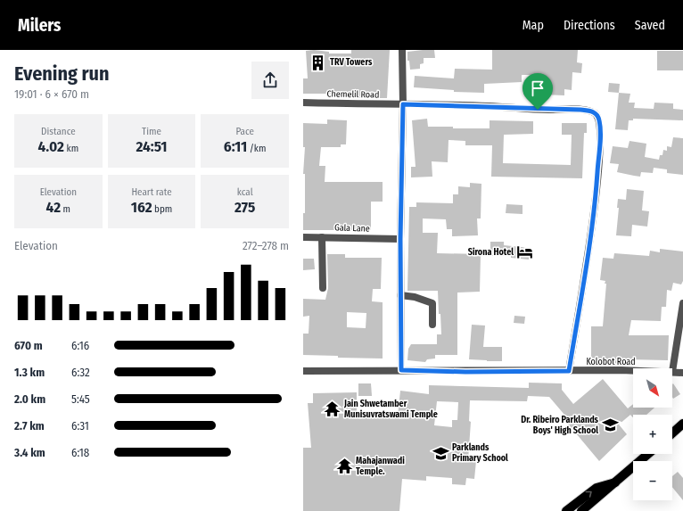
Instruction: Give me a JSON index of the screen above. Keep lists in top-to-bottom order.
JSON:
{
  "streets": {
    "street": ["Chemelil Road", "Gala Lane", "Kolobot Road"]
  },
  "crossings": [
    ["Chemelil Road", "Kolobot Road"]
  ],
  "places": {
    "building": ["TRV Towers"],
    "hotel": ["Sirona Hotel"],
    "temple": ["Jain Shwetamber Munisuvratswami Temple", "Mahajanwadi Temple."],
    "school or university": ["Dr. Ribeiro Parklands Boys' High School", "Parklands Primary School"]
  },
  "north": "bottom right",
  "page": {
    "header": "Milers",
    "nav": ["Map", "Directions", "Saved"],
    "heading": ["Evening run", "19:01 · 6 × 670 m"],
    "stats": [
      ["Distance", "4.02 km"],
      ["Time", "24:51"],
      ["Pace", "6:11 /km"],
      ["Elevation", "42 m"],
      ["Heart rate", "162 bpm"],
      ["kcal", "275"]
    ],
    "chart": ["Elevation", "272–278 m"],
    "list": [
      {
        "name": "670 m",
        "note": "6:16"
      },
      {
        "name": "1.3 km",
        "note": "6:32"
      },
      {
        "name": "2.0 km",
        "note": "5:45"
      },
      {
        "name": "2.7 km",
        "note": "6:31"
      },
      {
        "name": "3.4 km",
        "note": "6:18"
      }
    ],
    "map_buttons": ["+", "−"]
  }
}
